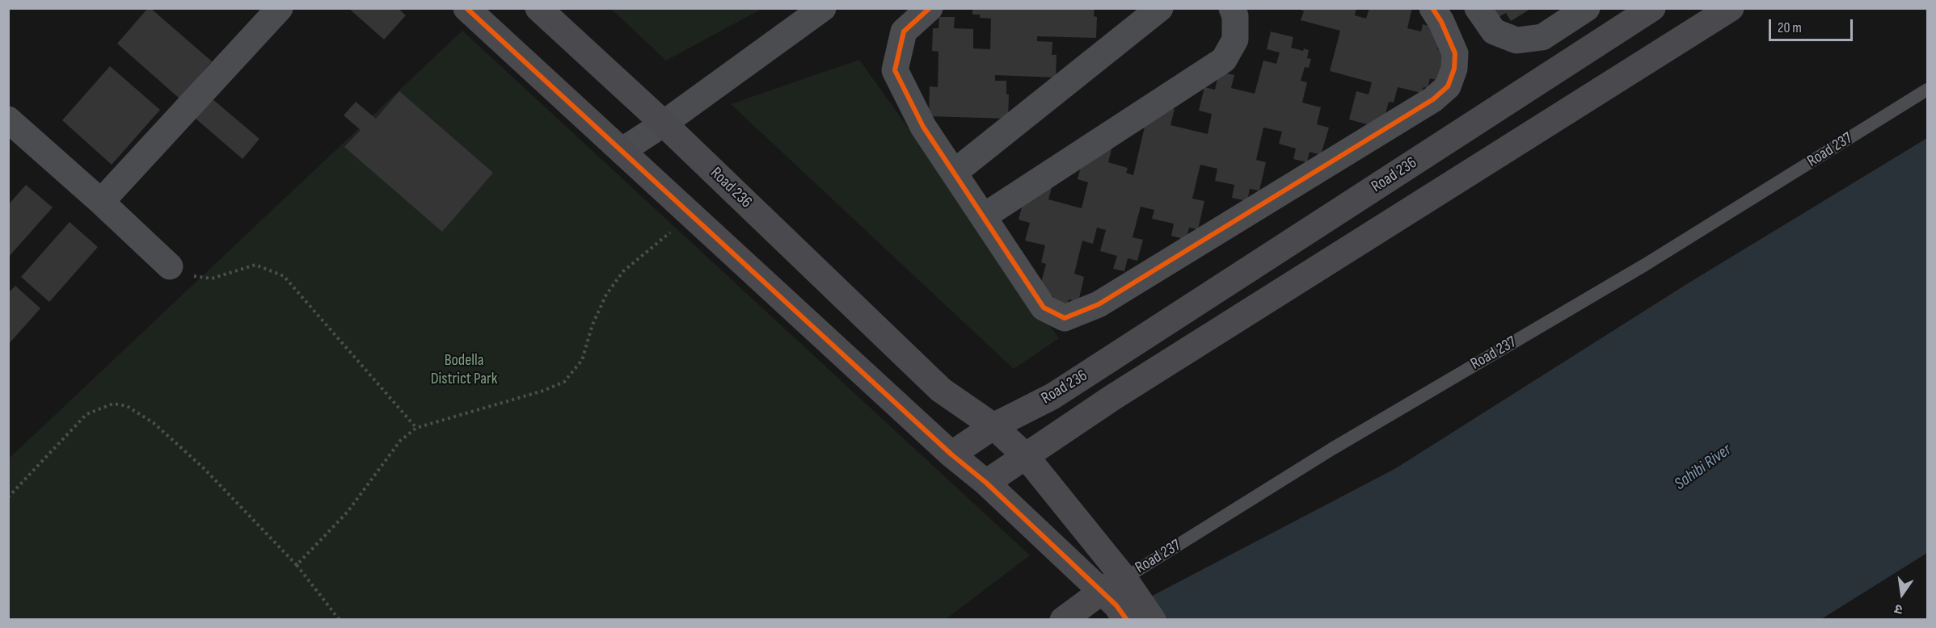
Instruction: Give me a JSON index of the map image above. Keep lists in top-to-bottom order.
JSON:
{
  "streets": {
    "street": ["Road 237", "Road 236"]
  },
  "water": ["Sahibi River"],
  "parks": ["Bodella District Park"],
  "scale_bar": "20 m",
  "north": "bottom"
}
